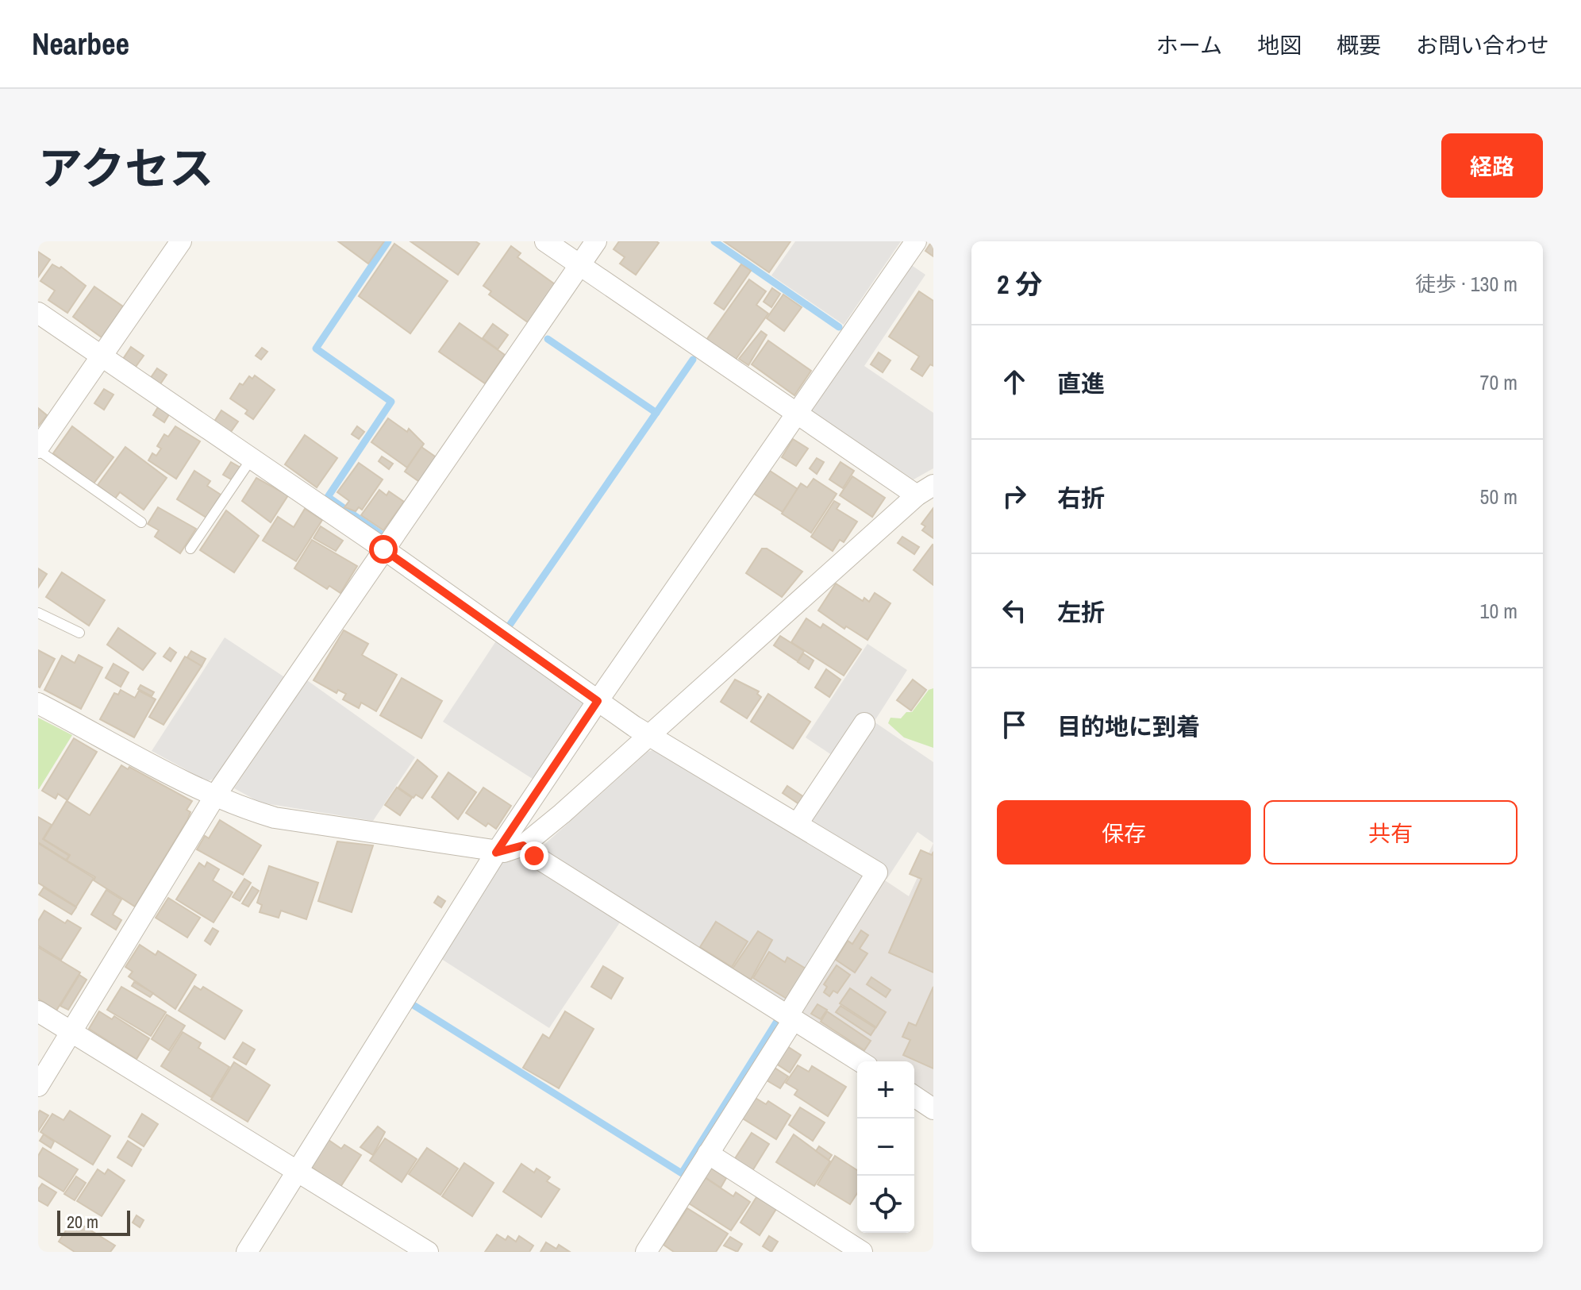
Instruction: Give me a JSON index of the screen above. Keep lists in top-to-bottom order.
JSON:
{
  "scale_bar": "20 m",
  "page": {
    "header": "Nearbee",
    "nav": [
      "ホーム",
      "地図",
      "概要",
      "お問い合わせ"
    ],
    "title": "アクセス",
    "buttons": [
      "経路",
      ["保存", "共有"]
    ],
    "heading": ["2 分", "徒歩 · 130 m"],
    "list": [
      ["直進", "70 m"],
      ["右折", "50 m"],
      ["左折", "10 m"],
      "目的地に到着"
    ],
    "map_buttons": ["+", "−"],
    "scale": "20 m"
  }
}
